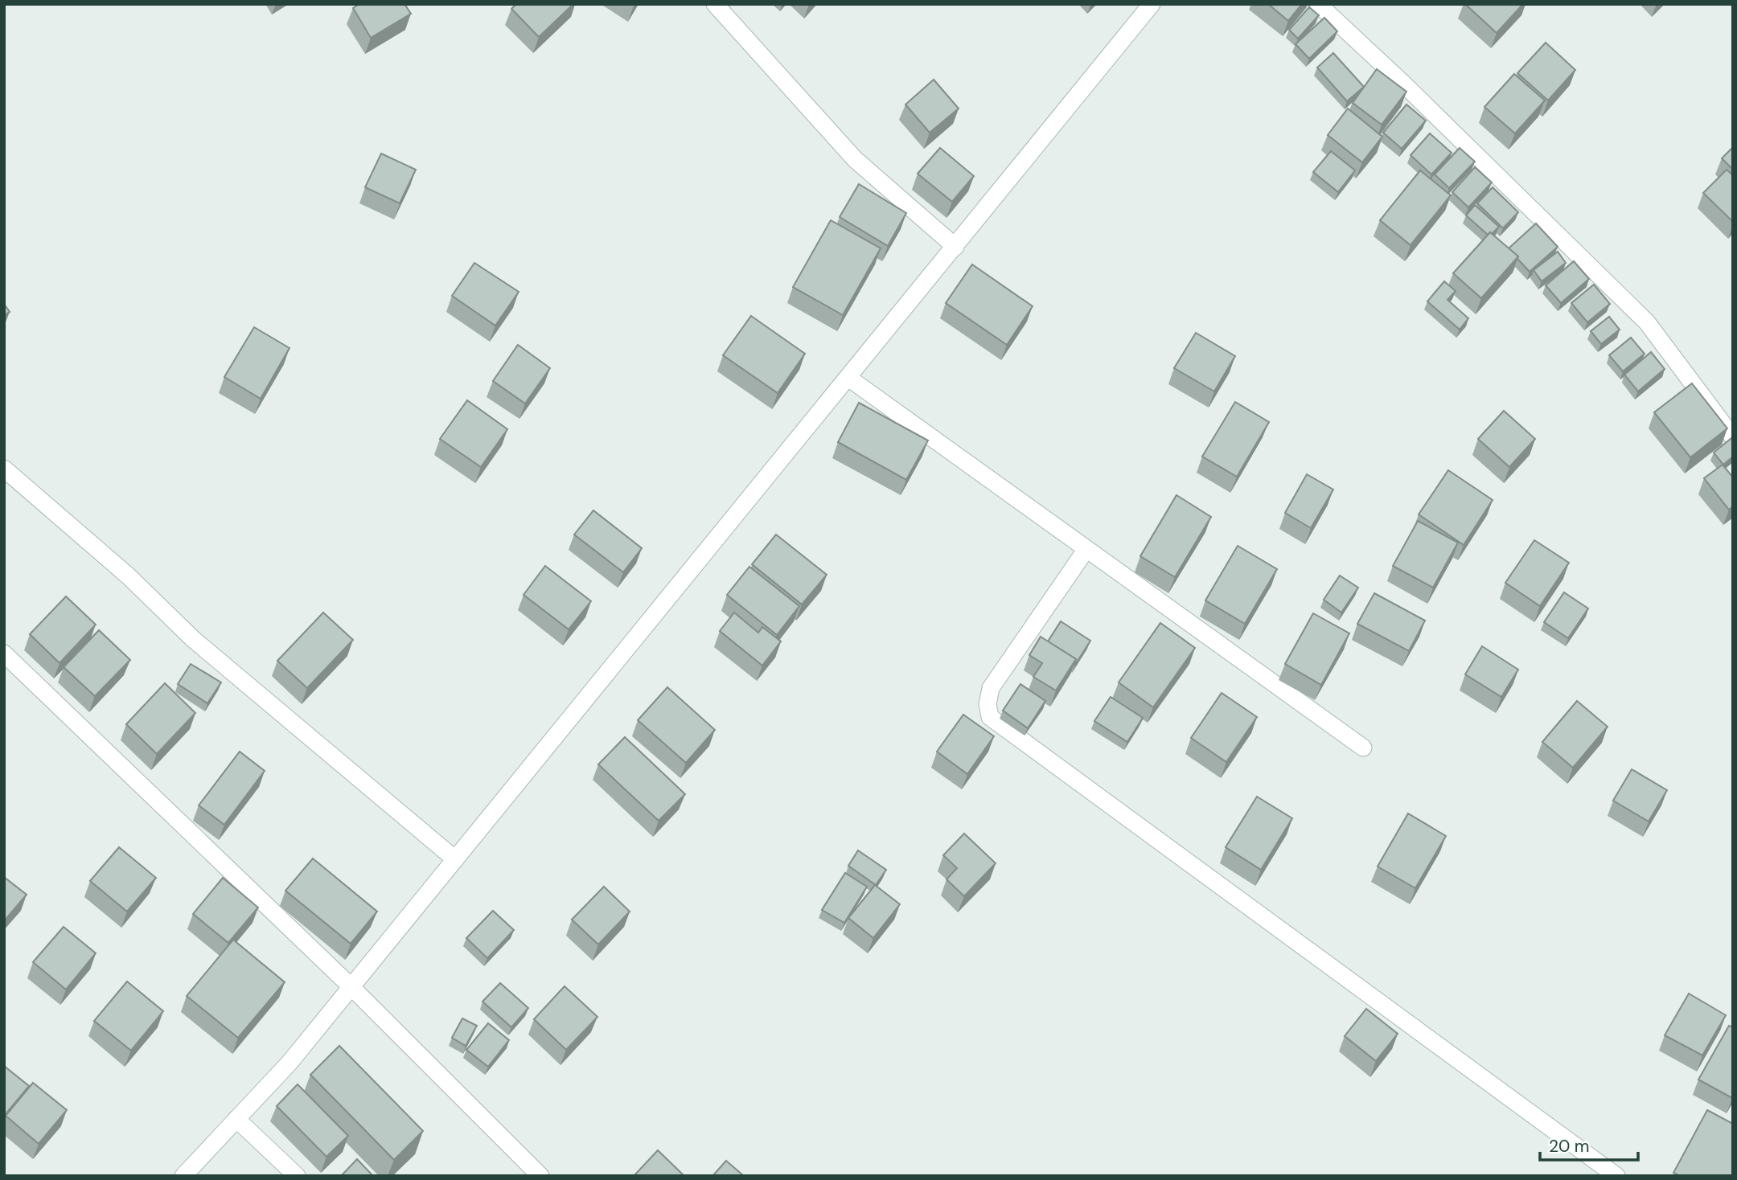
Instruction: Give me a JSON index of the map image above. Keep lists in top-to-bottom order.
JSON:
{
  "scale_bar": "20 m"
}
